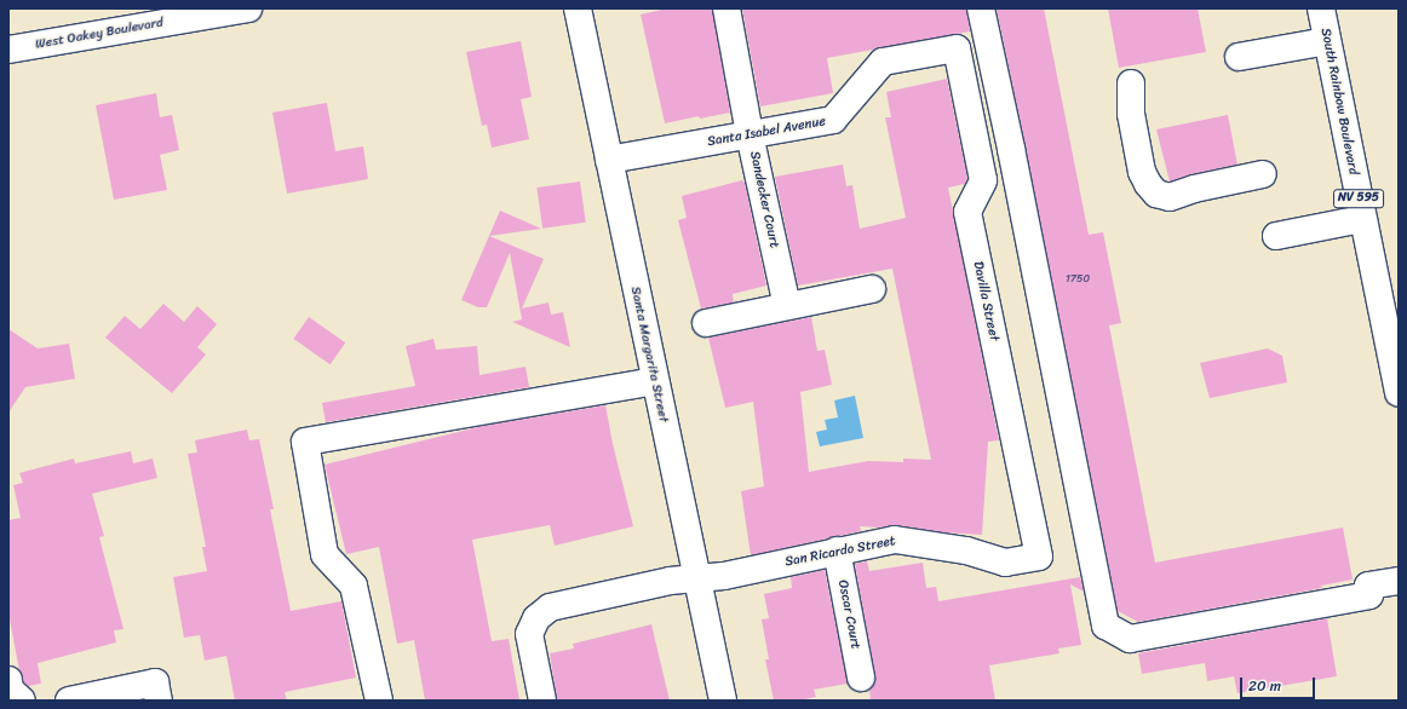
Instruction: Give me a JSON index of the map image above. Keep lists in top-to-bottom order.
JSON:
{
  "streets": {
    "street": [
      "West Oakey Boulevard",
      "South Rainbow Boulevard",
      "Santa Isabel Avenue",
      "NV 595",
      "Sandecker Court",
      "Davilla Street",
      "Santa Margarita Street",
      "San Ricardo Street",
      "Oscar Court"
    ]
  },
  "crossings": [
    ["Santa Isabel Avenue", "Sandecker Court"],
    ["Santa Isabel Avenue", "Davilla Street"],
    ["Santa Isabel Avenue", "Santa Margarita Street"],
    ["Davilla Street", "San Ricardo Street"],
    ["Santa Margarita Street", "San Ricardo Street"],
    ["San Ricardo Street", "Oscar Court"]
  ],
  "house_numbers": ["1750"],
  "scale_bar": "20 m"
}
